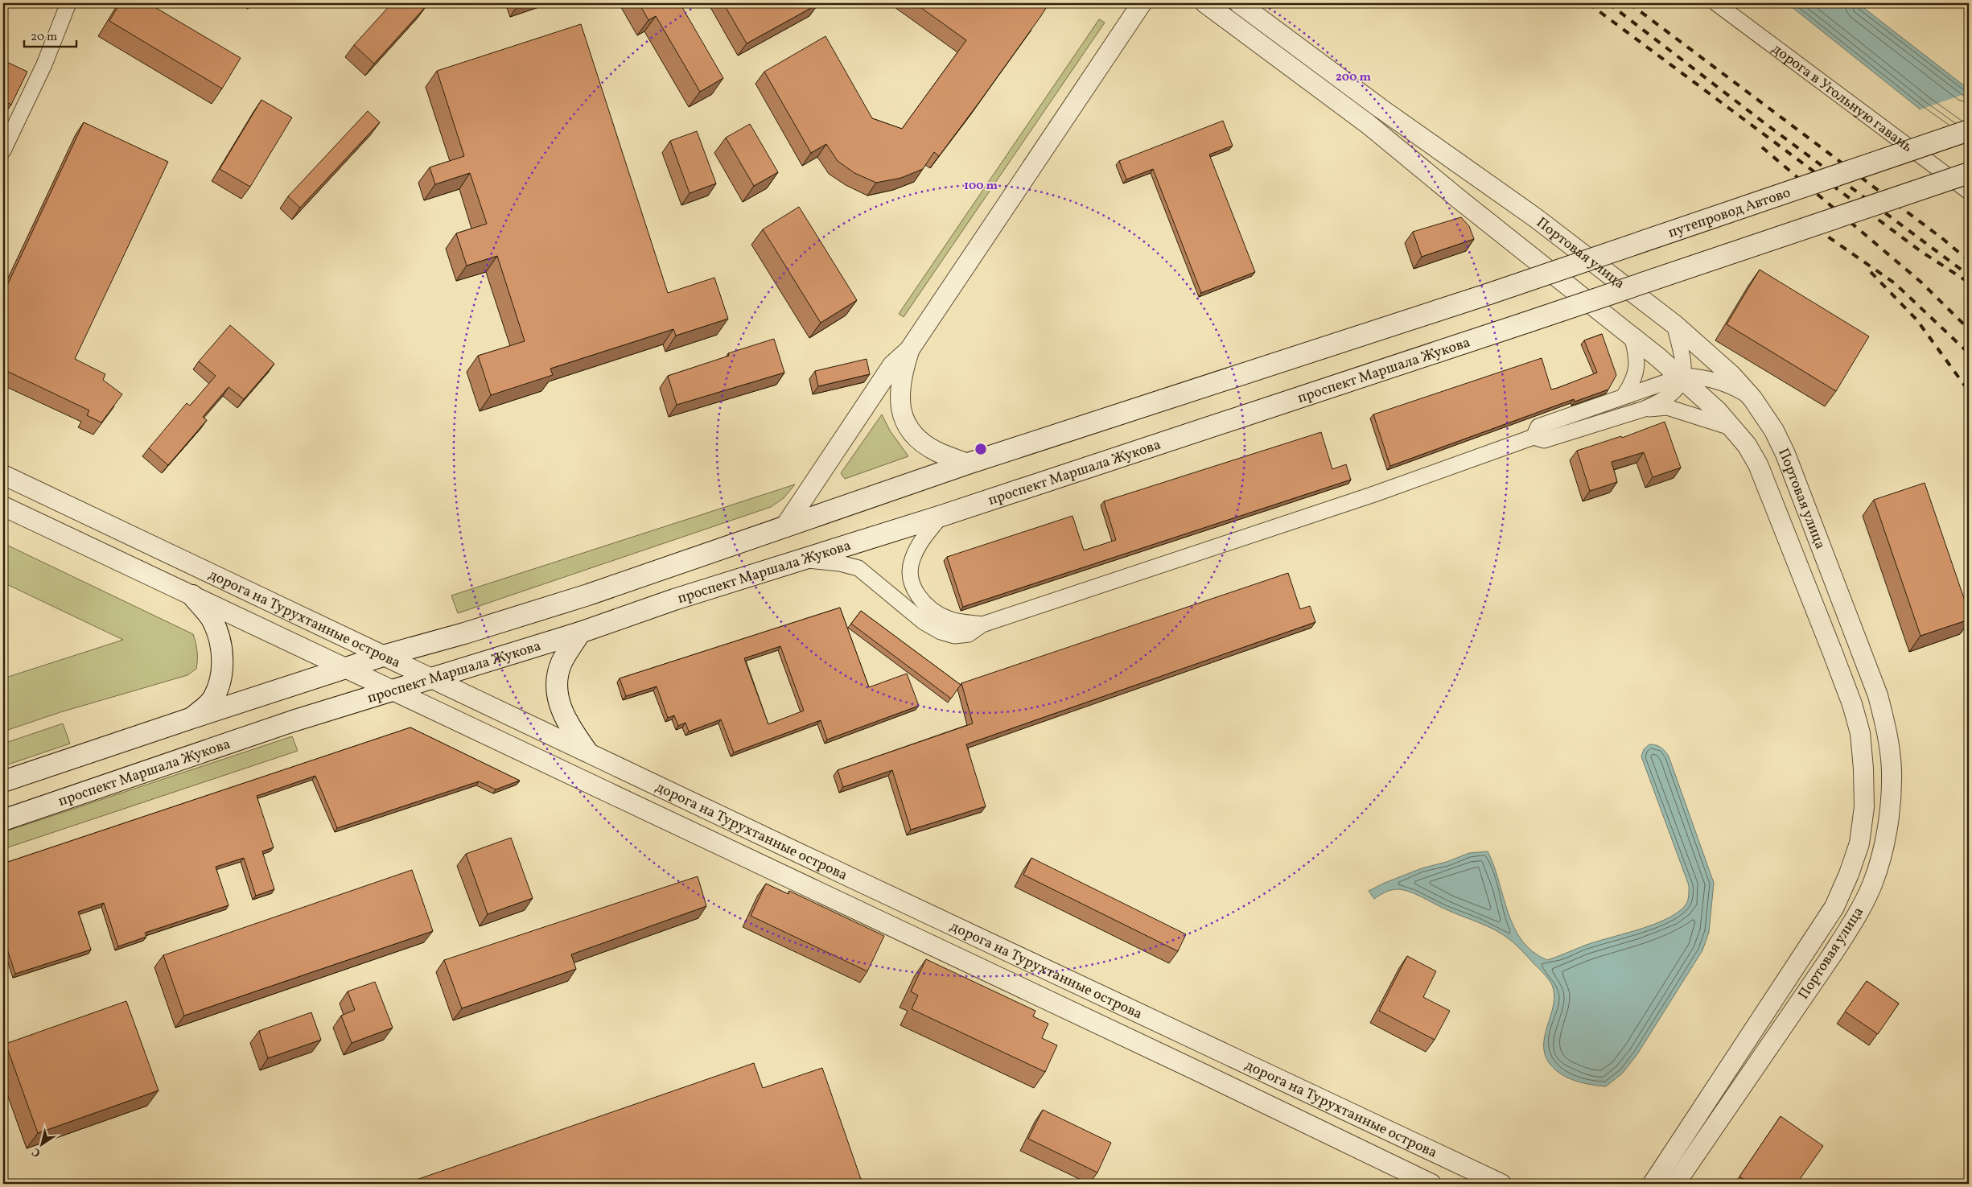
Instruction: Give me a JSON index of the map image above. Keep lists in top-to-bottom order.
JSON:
{
  "streets": {
    "main road": ["путепровод Автово", "проспект Маршала Жукова"],
    "street": ["дорога в Угольную гавань", "Портовая улица", "дорога на Турухтанные острова"]
  },
  "crossings": [
    ["проспект Маршала Жукова", "дорога на Турухтанные острова"]
  ],
  "scale_bar": "20 m",
  "north": "bottom left",
  "rings": ["200 m", "100 m"]
}
